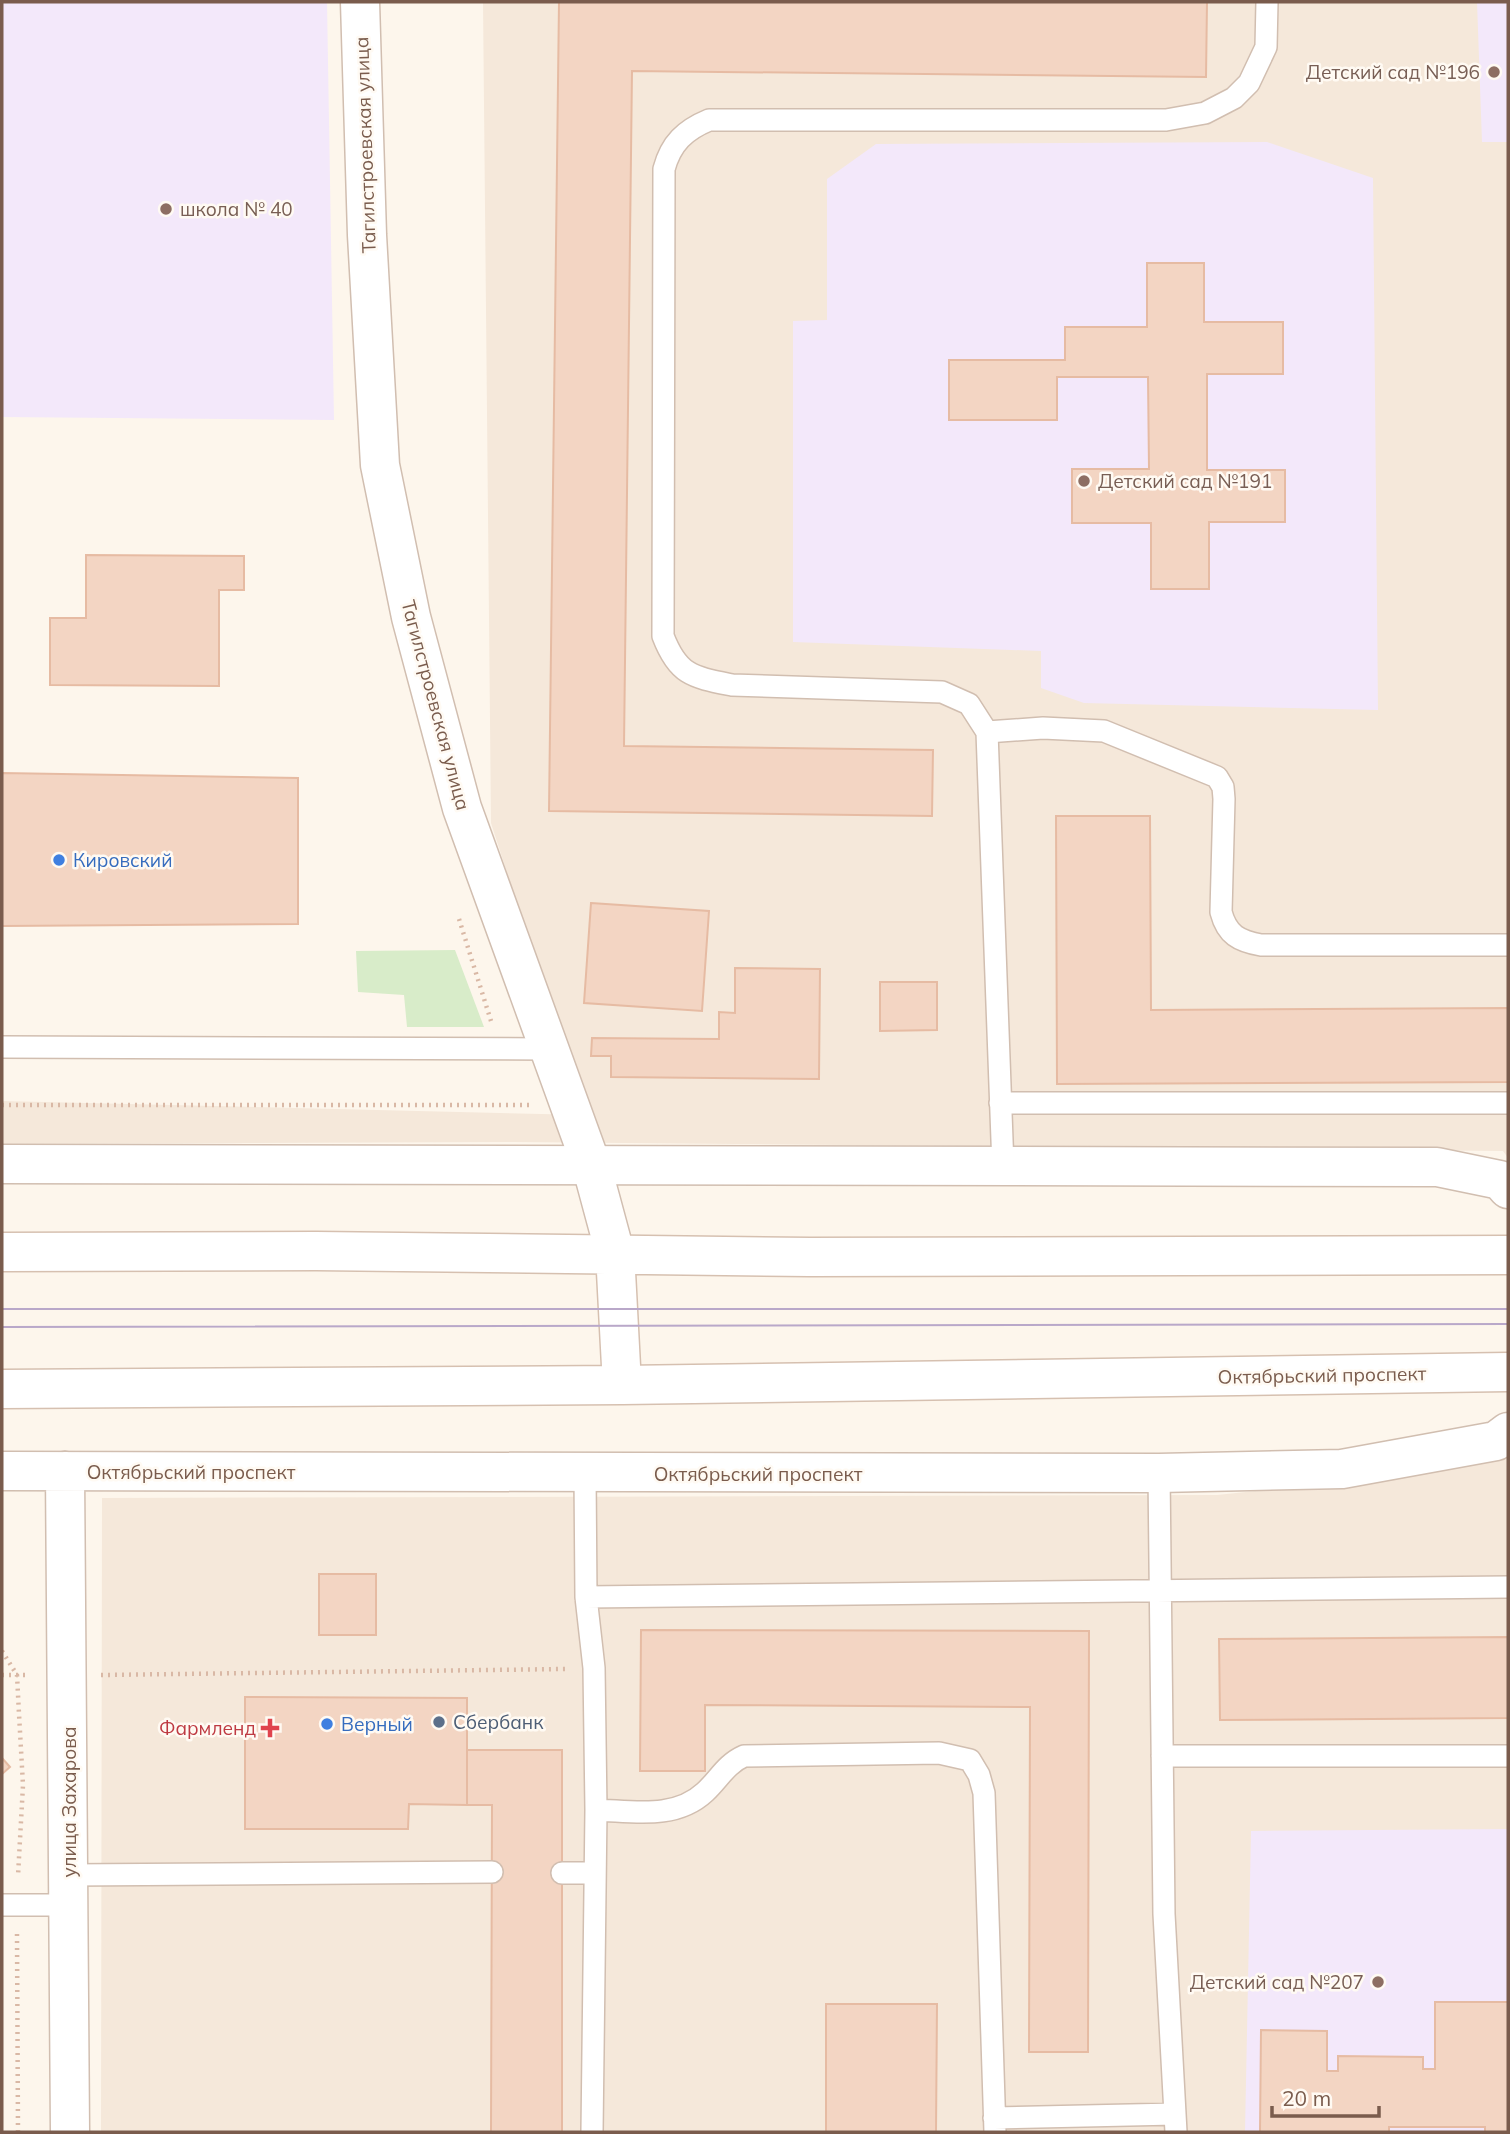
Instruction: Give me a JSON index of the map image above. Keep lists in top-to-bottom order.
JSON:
{
  "streets": {
    "street": ["Тагилстроевская улица", "Октябрьский проспект", "улица Захарова"]
  },
  "crossings": [
    ["Тагилстроевская улица", "Октябрьский проспект"],
    ["Октябрьский проспект", "улица Захарова"]
  ],
  "places": {
    "other": [
      "Детский сад №196",
      "школа № 40",
      "Детский сад №191",
      "Кировский",
      "Сбербанк",
      "Верный",
      "Детский сад №207"
    ],
    "health": ["Фармленд"]
  },
  "scale_bar": "20 m"
}
